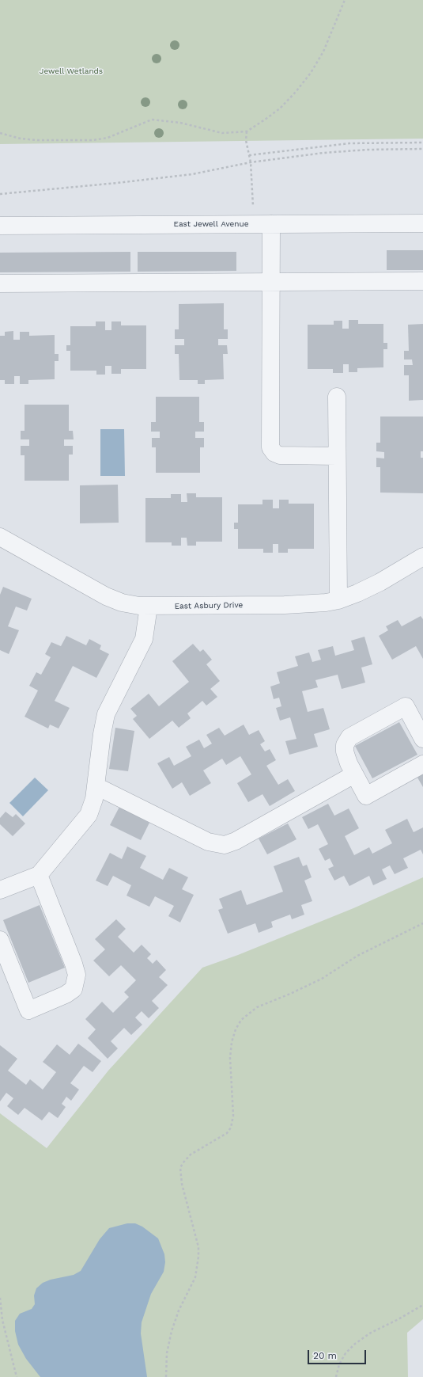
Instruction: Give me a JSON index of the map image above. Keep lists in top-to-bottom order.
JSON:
{
  "streets": {
    "street": ["East Jewell Avenue", "East Asbury Drive"]
  },
  "parks": ["Jewell Wetlands"],
  "scale_bar": "20 m"
}
